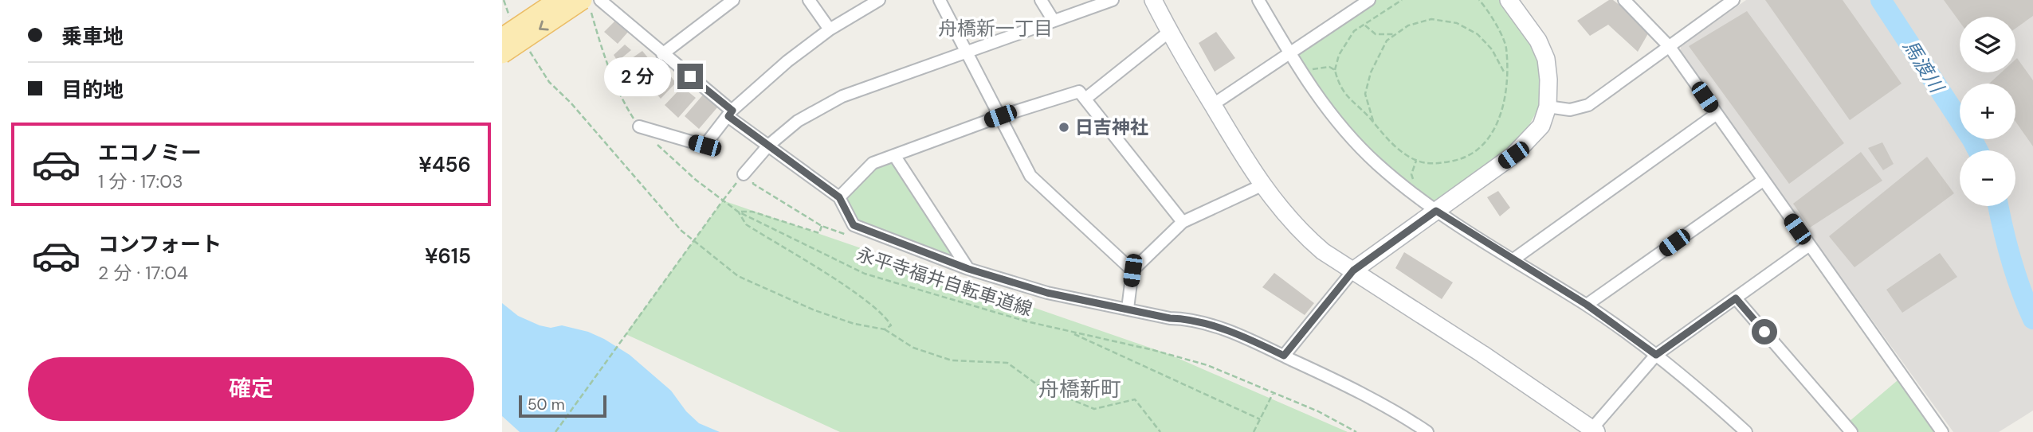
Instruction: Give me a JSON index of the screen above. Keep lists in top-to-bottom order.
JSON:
{
  "streets": {
    "path": ["永平寺福井自転車道線"]
  },
  "districts": ["舟橋新一丁目", "舟橋新町"],
  "water": ["馬渡川"],
  "places": ["日吉神社"],
  "scale_bar": "50 m",
  "page": {
    "banner": ["乗車地", "目的地"],
    "map_buttons": ["+", "−"],
    "bubble": "2 分",
    "list": [
      {
        "name": "エコノミー",
        "note": "1 分 · 17:03",
        "value": "¥456"
      },
      {
        "name": "コンフォート",
        "note": "2 分 · 17:04",
        "value": "¥615"
      }
    ],
    "buttons": "確定",
    "scale": "50 m"
  }
}
